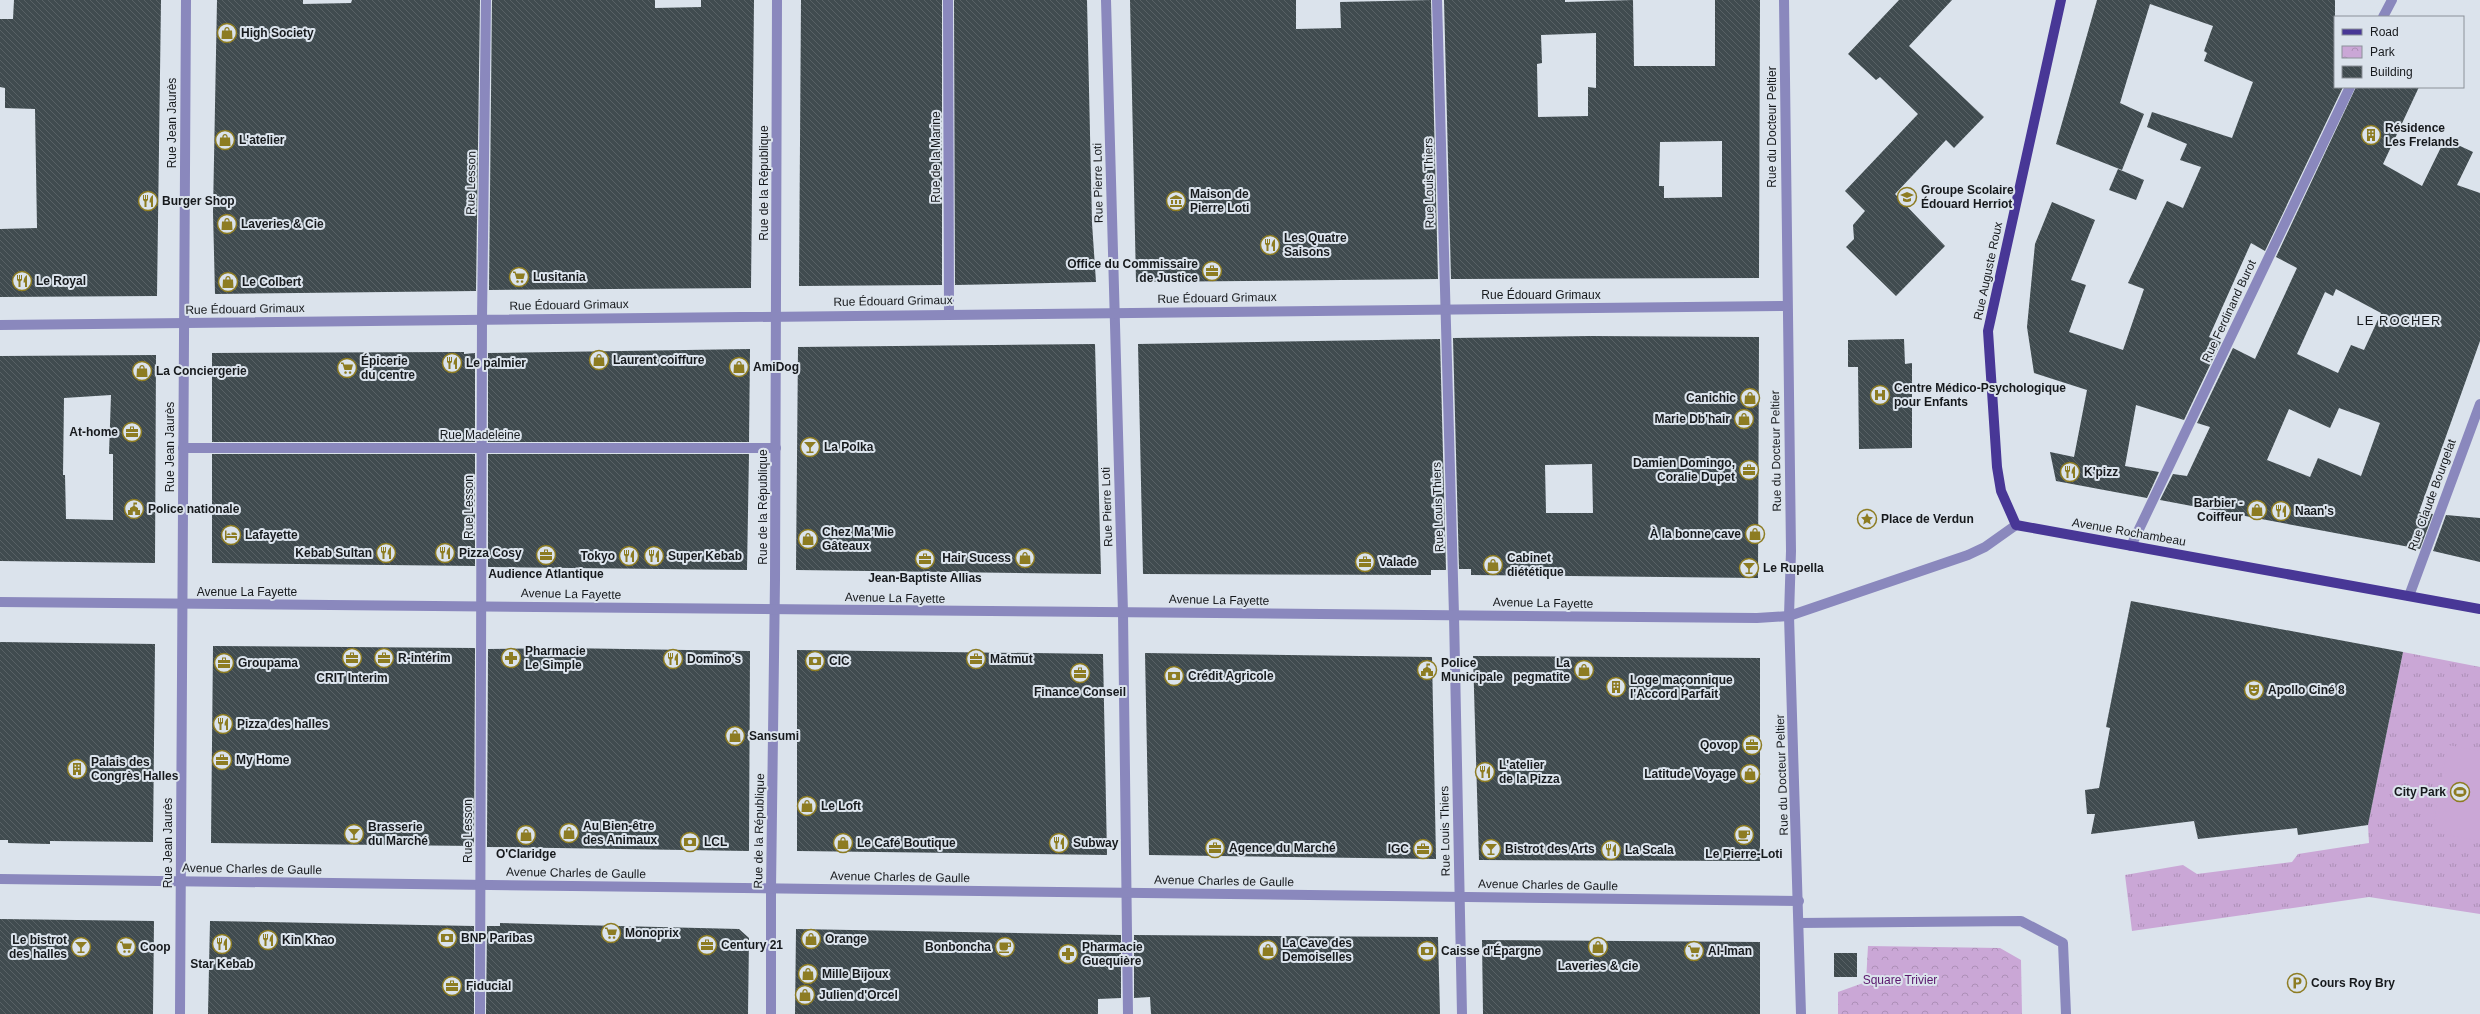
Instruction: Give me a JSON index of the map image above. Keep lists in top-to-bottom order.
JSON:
{
  "streets": {
    "main road": ["Rue Auguste Roux", "Avenue Rochambeau"],
    "street": [
      "Rue Jean Jaurès",
      "Rue du Docteur Peltier",
      "Rue de la Marine",
      "Rue Lesson",
      "Rue de la République",
      "Rue Pierre Loti",
      "Rue Louis Thiers",
      "Rue Édouard Grimaux",
      "Rue Ferdinand Burot",
      "Rue Madeleine",
      "Rue Claude Bourgelat",
      "Avenue La Fayette",
      "Avenue Charles de Gaulle"
    ]
  },
  "crossings": [
    ["Rue Jean Jaurès", "Rue Édouard Grimaux"],
    ["Rue Jean Jaurès", "Rue Madeleine"],
    ["Rue Jean Jaurès", "Avenue La Fayette"],
    ["Rue Jean Jaurès", "Avenue Charles de Gaulle"],
    ["Rue du Docteur Peltier", "Rue Édouard Grimaux"],
    ["Rue du Docteur Peltier", "Avenue La Fayette"],
    ["Rue du Docteur Peltier", "Avenue Charles de Gaulle"],
    ["Rue de la Marine", "Rue Édouard Grimaux"],
    ["Rue Lesson", "Rue Édouard Grimaux"],
    ["Rue Lesson", "Rue Madeleine"],
    ["Rue Lesson", "Avenue La Fayette"],
    ["Rue Lesson", "Avenue Charles de Gaulle"],
    ["Rue de la République", "Rue Édouard Grimaux"],
    ["Rue de la République", "Rue Madeleine"],
    ["Rue de la République", "Avenue La Fayette"],
    ["Rue de la République", "Avenue Charles de Gaulle"],
    ["Rue Pierre Loti", "Rue Édouard Grimaux"],
    ["Rue Pierre Loti", "Avenue La Fayette"],
    ["Rue Pierre Loti", "Avenue Charles de Gaulle"],
    ["Rue Louis Thiers", "Rue Édouard Grimaux"],
    ["Rue Louis Thiers", "Avenue La Fayette"],
    ["Rue Louis Thiers", "Avenue Charles de Gaulle"],
    ["Rue Auguste Roux", "Avenue Rochambeau"],
    ["Rue Ferdinand Burot", "Avenue Rochambeau"],
    ["Rue Claude Bourgelat", "Avenue Rochambeau"]
  ],
  "districts": ["LE ROCHER"],
  "parks": ["Square Trivier"],
  "places": {
    "shop": [
      "High Society",
      "L'atelier",
      "Laveries & Cie",
      "Le Colbert",
      "Laurent coiffure",
      "AmiDog",
      "La Conciergerie",
      "Canichic",
      "Marie Db'hair",
      "Barbier - Coiffeur",
      "À la bonne cave",
      "Chez Ma’Mie Gâteaux",
      "Hair Sucess",
      "Cabinet diététique",
      "La pegmatite",
      "Sansumi",
      "Latitude Voyage",
      "Le Loft",
      "Au Bien-être des Animaux",
      "O'Claridge",
      "Le Café Boutique",
      "Orange",
      "Laveries & cie",
      "La Cave des Demoiselles",
      "Mille Bijoux",
      "Julien d'Orcel"
    ],
    "building": ["Résidence Les Frelands", "Loge maçonnique l'Accord Parfait", "Palais des Congrès Halles"],
    "school or university": ["Groupe Scolaire Édouard Herriot"],
    "restaurant": [
      "Burger Shop",
      "Les Quatre Saisons",
      "Le Royal",
      "Le palmier",
      "K'pizz",
      "Naan's",
      "Kebab Sultan",
      "Pizza Cosy",
      "Tokyo",
      "Super Kebab",
      "Domino's",
      "Pizza des halles",
      "L'atelier de la Pizza",
      "Subway",
      "La Scala",
      "Kin Khao",
      "Star Kebab"
    ],
    "museum": ["Maison de Pierre Loti"],
    "office": [
      "Office du Commissaire de Justice",
      "At-home",
      "Damien Domingo, Coralie Dupet",
      "Audience Atlantique",
      "Jean-Baptiste Allias",
      "Valade",
      "CRIT Interim",
      "R-intérim",
      "Matmut",
      "Groupama",
      "Finance Conseil",
      "Qovop",
      "My Home",
      "Agence du Marché",
      "IGC",
      "Century 21",
      "Fiducial"
    ],
    "supermarket": [
      "Lusitania",
      "Épicerie du centre",
      "Monoprix",
      "Coop",
      "Al-Iman"
    ],
    "hospital": ["Centre Médico-Psychologique pour Enfants"],
    "bar": [
      "La Polka",
      "Le Rupella",
      "Brasserie du Marché",
      "Bistrot des Arts",
      "Le bistrot des halles"
    ],
    "public building": ["Police nationale", "Police Municipale"],
    "place": ["Place de Verdun"],
    "hotel": ["Lafayette"],
    "pharmacy": ["Pharmacie Le Simple", "Pharmacie Guequière"],
    "bank": [
      "CIC",
      "Crédit Agricole",
      "LCL",
      "BNP Paribas",
      "Caisse d'Épargne"
    ],
    "theatre": ["Apollo Ciné 8"],
    "sports": ["City Park"],
    "cafe": ["Le Pierre-Loti", "Bonboncha"],
    "parking": ["Cours Roy Bry"]
  },
  "legend": ["Road", "Park", "Building"]
}
